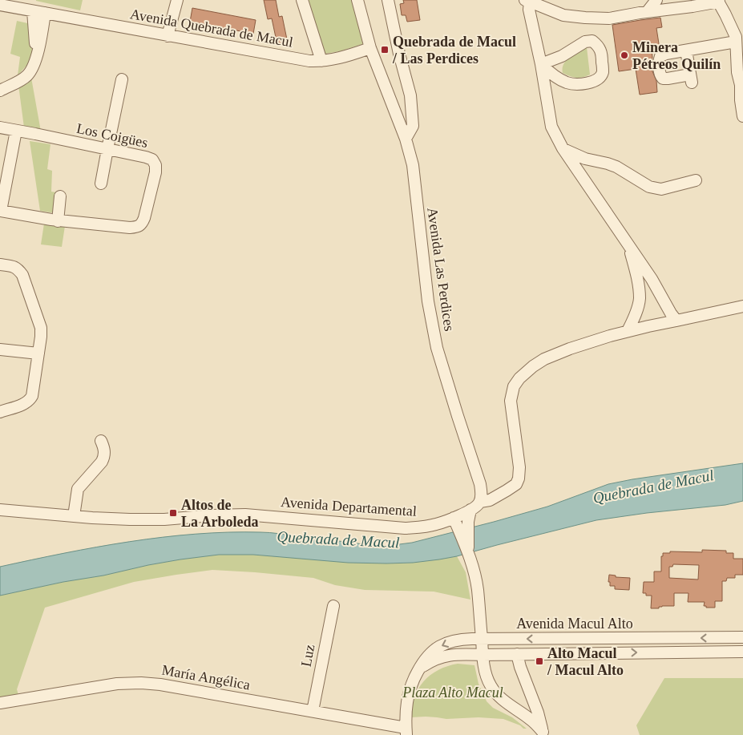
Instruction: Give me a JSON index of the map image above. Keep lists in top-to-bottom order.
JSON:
{
  "streets": {
    "street": [
      "Avenida Quebrada de Macul",
      "Los Coigües",
      "Avenida Las Perdices",
      "Avenida Departamental",
      "Avenida Macul Alto",
      "Luz",
      "María Angélica"
    ]
  },
  "crossings": [
    ["Avenida Quebrada de Macul", "Avenida Las Perdices"],
    ["Avenida Macul Alto", "María Angélica"],
    ["Luz", "María Angélica"]
  ],
  "water": ["Quebrada de Macul"],
  "parks": ["Plaza Alto Macul"],
  "places": {
    "transit": ["Quebrada de Macul / Las Perdices", "Altos de La Arboleda", "Alto Macul / Macul Alto"],
    "other": ["Minera Pétreos Quilín"]
  }
}
